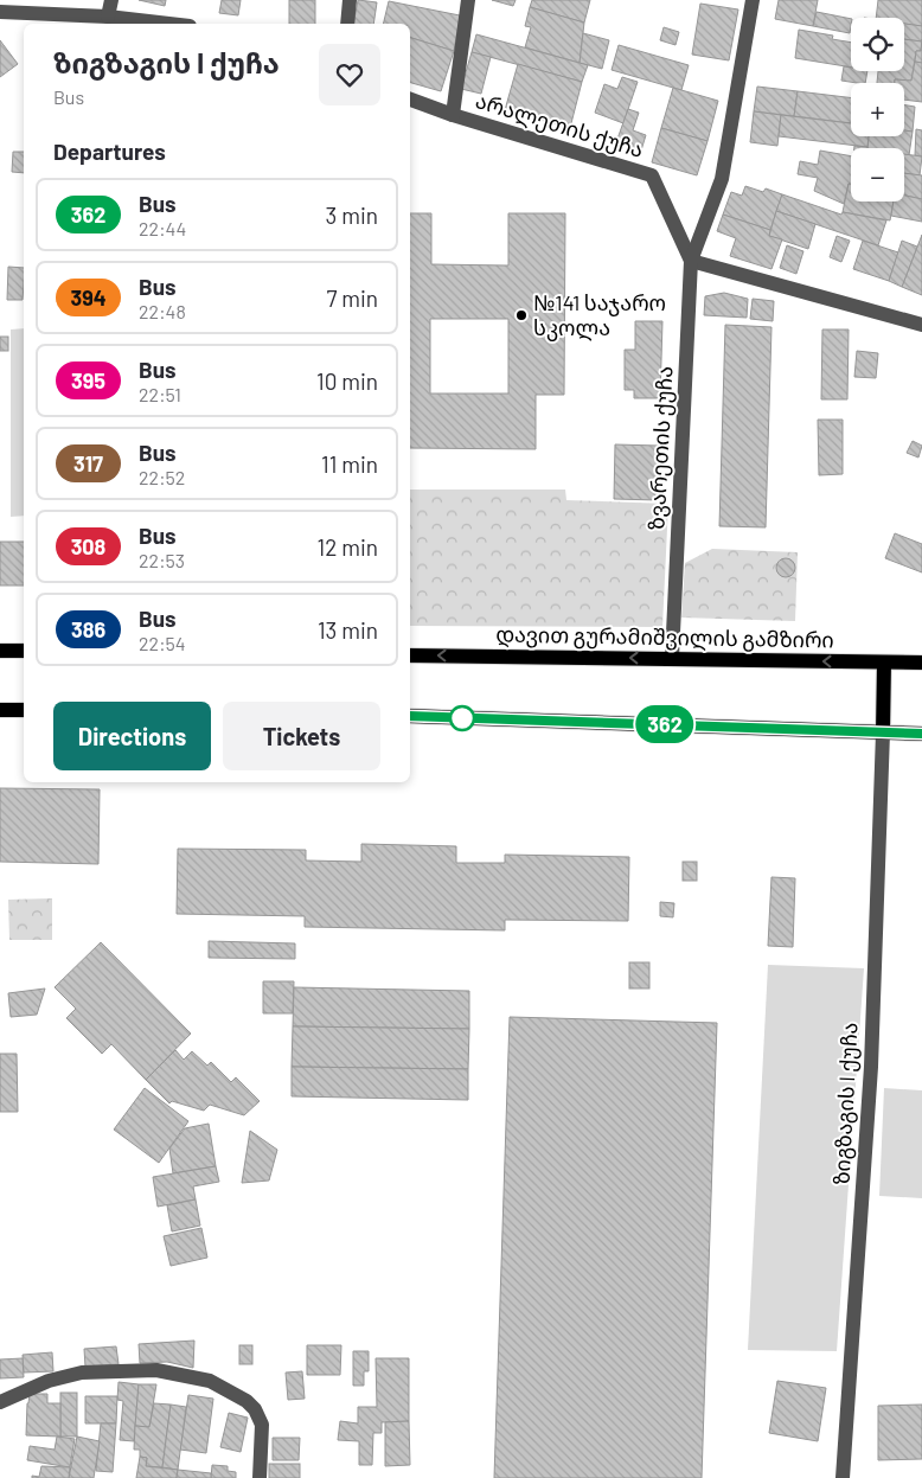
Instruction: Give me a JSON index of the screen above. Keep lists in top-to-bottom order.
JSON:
{
  "streets": {
    "main road": ["დავით გურამიშვილის გამზირი"],
    "street": ["არალეთის ქუჩა", "ზვარეთის ქუჩა", "ზიგზაგის I ქუჩა"]
  },
  "crossings": [
    ["არალეთის ქუჩა", "ზვარეთის ქუჩა"],
    ["ზვარეთის ქუჩა", "დავით გურამიშვილის გამზირი"]
  ],
  "places": ["№141 საჯარო სკოლა"],
  "lines": ["bus line 362"],
  "page": {
    "on_map": "362",
    "map_buttons": ["+", "−"],
    "heading": [
      ["ზიგზაგის I ქუჩა", "Bus"],
      "Departures"
    ],
    "list": [
      {
        "mark": "362",
        "name": "Bus",
        "note": "22:44",
        "value": "3 min"
      },
      {
        "mark": "394",
        "name": "Bus",
        "note": "22:48",
        "value": "7 min"
      },
      {
        "mark": "395",
        "name": "Bus",
        "note": "22:51",
        "value": "10 min"
      },
      {
        "mark": "317",
        "name": "Bus",
        "note": "22:52",
        "value": "11 min"
      },
      {
        "mark": "308",
        "name": "Bus",
        "note": "22:53",
        "value": "12 min"
      },
      {
        "mark": "386",
        "name": "Bus",
        "note": "22:54",
        "value": "13 min"
      }
    ],
    "buttons": ["Directions", "Tickets"]
  }
}
